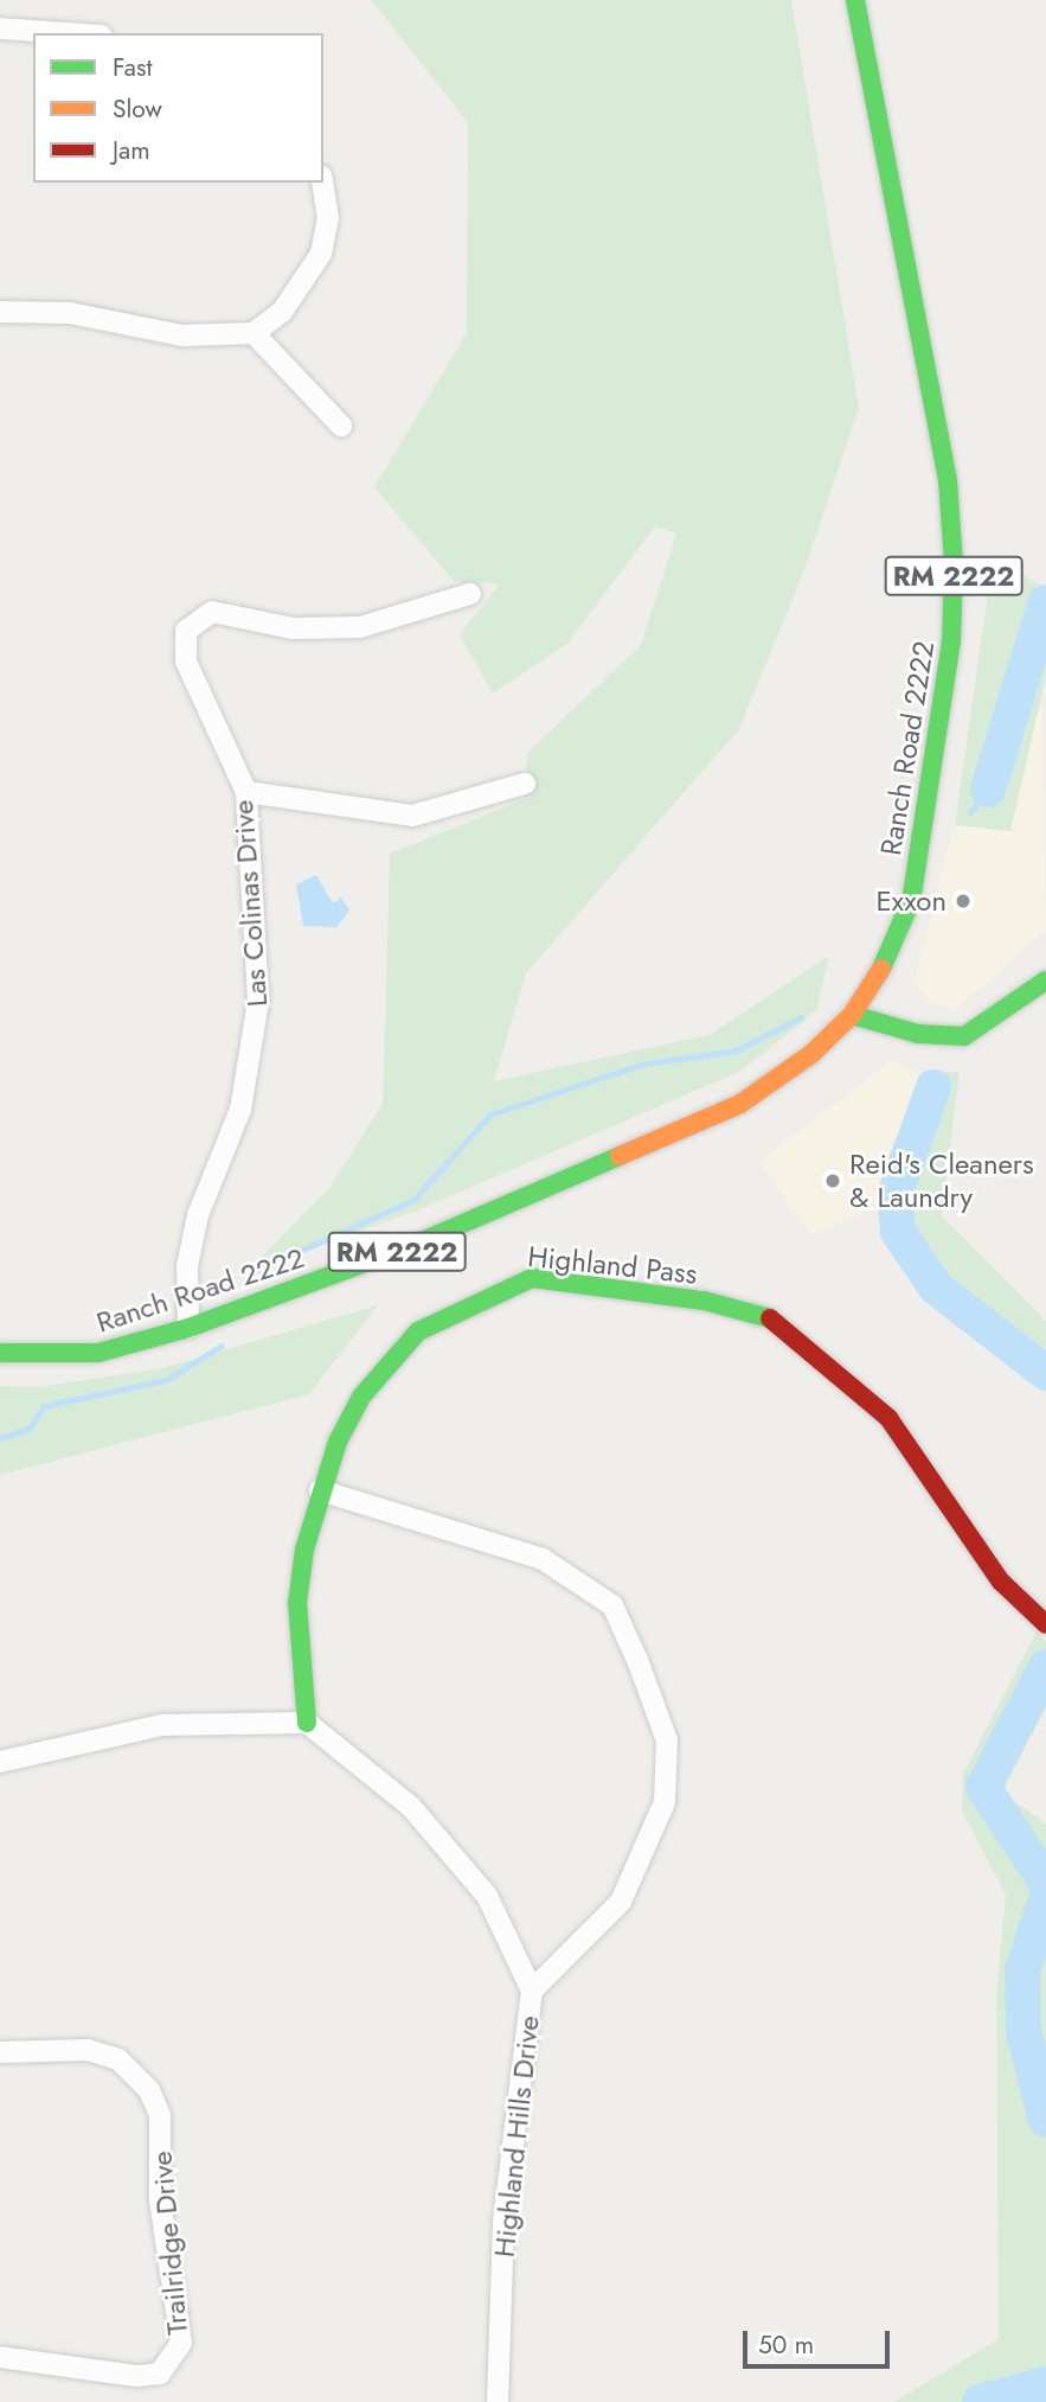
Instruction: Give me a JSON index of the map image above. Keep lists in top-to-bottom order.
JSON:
{
  "streets": {
    "main road": ["RM 2222", "Ranch Road 2222", "Highland Pass"],
    "street": ["Las Colinas Drive", "Highland Hills Drive", "Trailridge Drive"]
  },
  "crossings": [
    ["Ranch Road 2222", "Las Colinas Drive"],
    ["Highland Pass", "Highland Hills Drive"]
  ],
  "places": ["Exxon", "Reid's Cleaners & Laundry"],
  "legend": ["Fast", "Slow", "Jam"],
  "scale_bar": "50 m"
}
